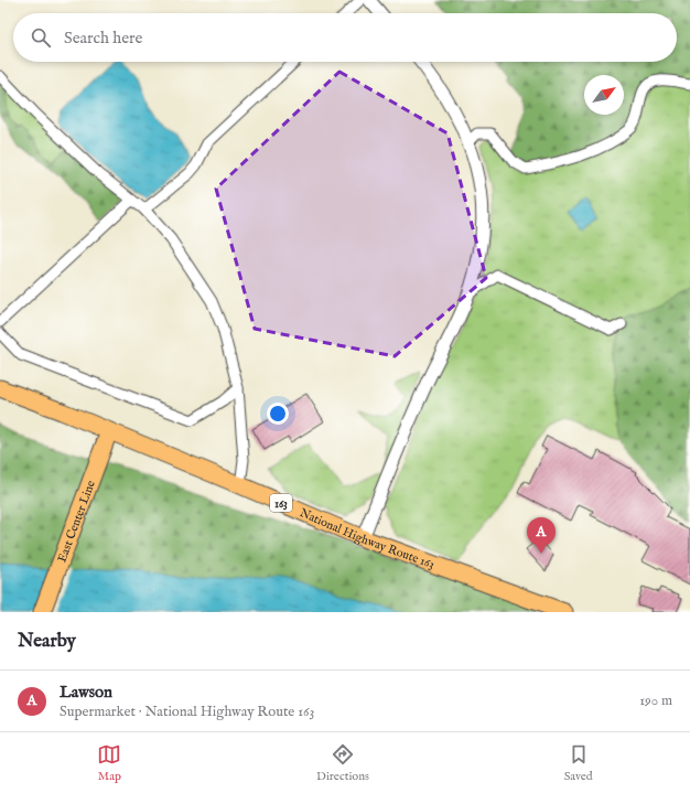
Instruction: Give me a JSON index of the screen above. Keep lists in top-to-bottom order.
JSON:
{
  "streets": {
    "highway": ["163", "East Center Line", "National Highway Route 163"]
  },
  "crossings": [
    ["East Center Line", "National Highway Route 163"]
  ],
  "north": "top right",
  "page": {
    "search": "Search here",
    "pins": "A",
    "heading": "Nearby",
    "list": [
      {
        "mark": "A",
        "name": "Lawson",
        "note": "Supermarket · National Highway Route 163",
        "value": "190 m"
      }
    ],
    "nav": ["Map", "Directions", "Saved"]
  }
}
